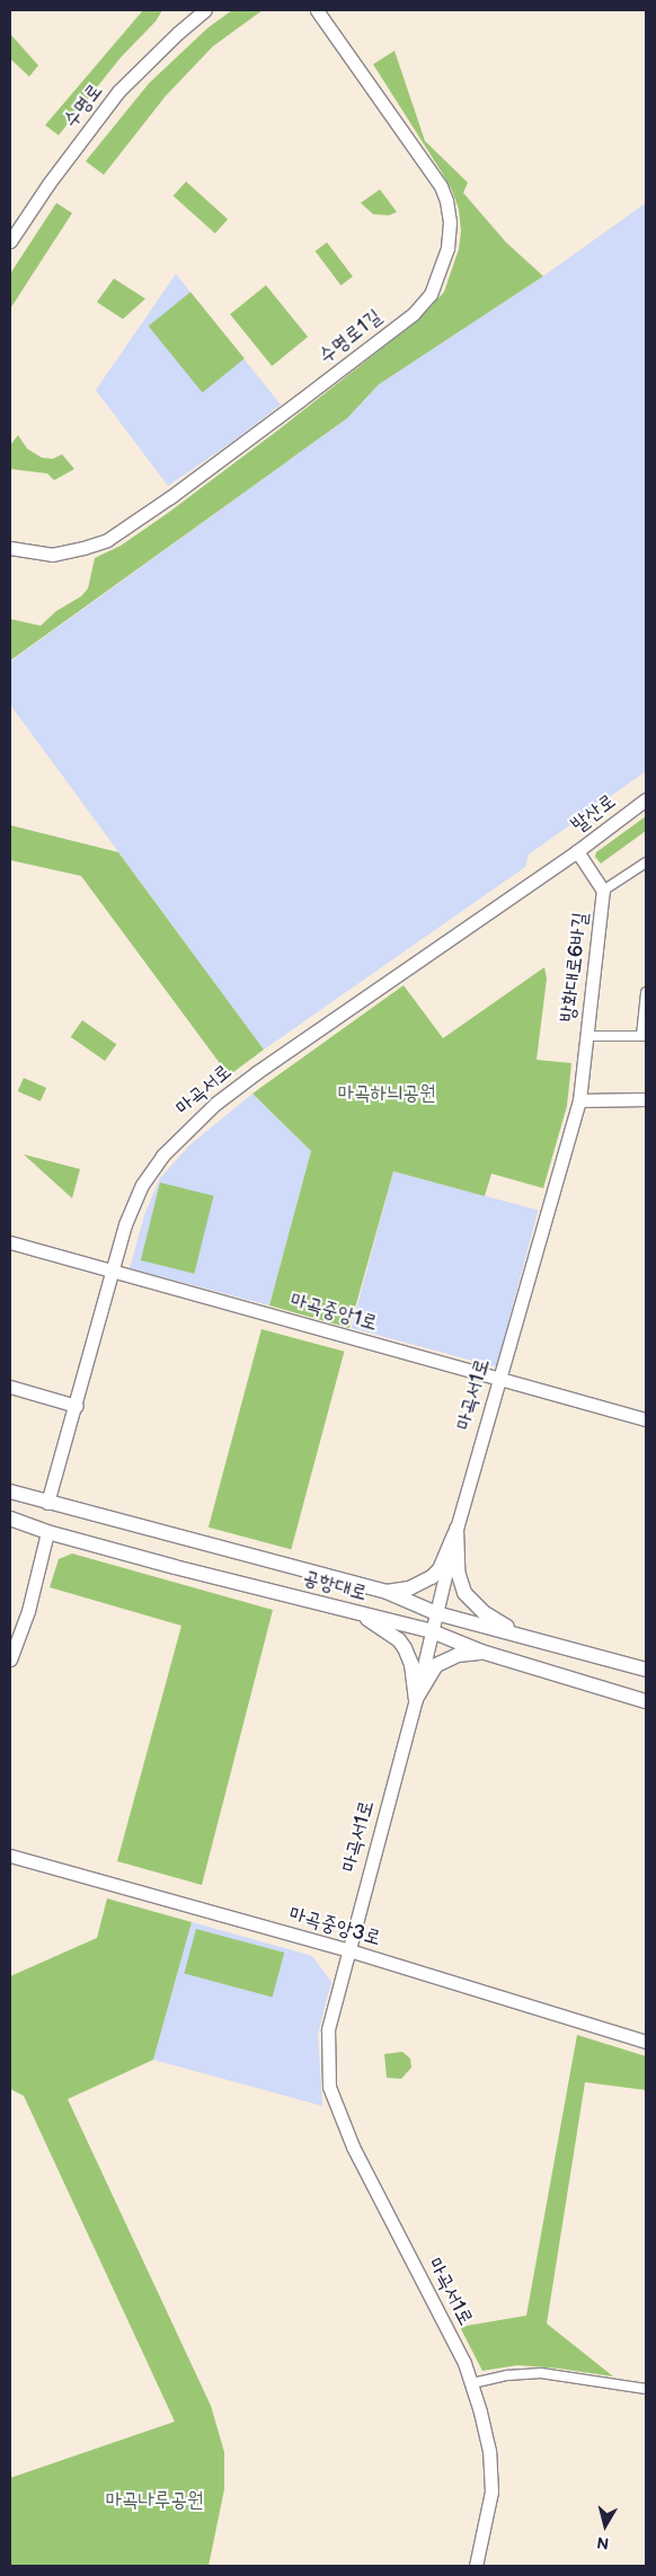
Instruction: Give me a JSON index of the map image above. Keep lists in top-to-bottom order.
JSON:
{
  "streets": {
    "main road": ["공항대로"],
    "street": [
      "수명로",
      "수명로1길",
      "발산로",
      "방화대로6바길",
      "마곡서로",
      "마곡중앙1로",
      "마곡서1로",
      "마곡중앙3로"
    ]
  },
  "crossings": [
    ["발산로", "방화대로6바길"],
    ["발산로", "마곡서로"],
    ["방화대로6바길", "마곡서1로"],
    ["마곡서로", "마곡중앙1로"],
    ["마곡서로", "공항대로"],
    ["마곡중앙1로", "마곡서1로"],
    ["마곡서1로", "공항대로"],
    ["마곡서1로", "마곡중앙3로"]
  ],
  "parks": ["마곡하늬공원", "마곡나루공원"],
  "north": "bottom"
}
